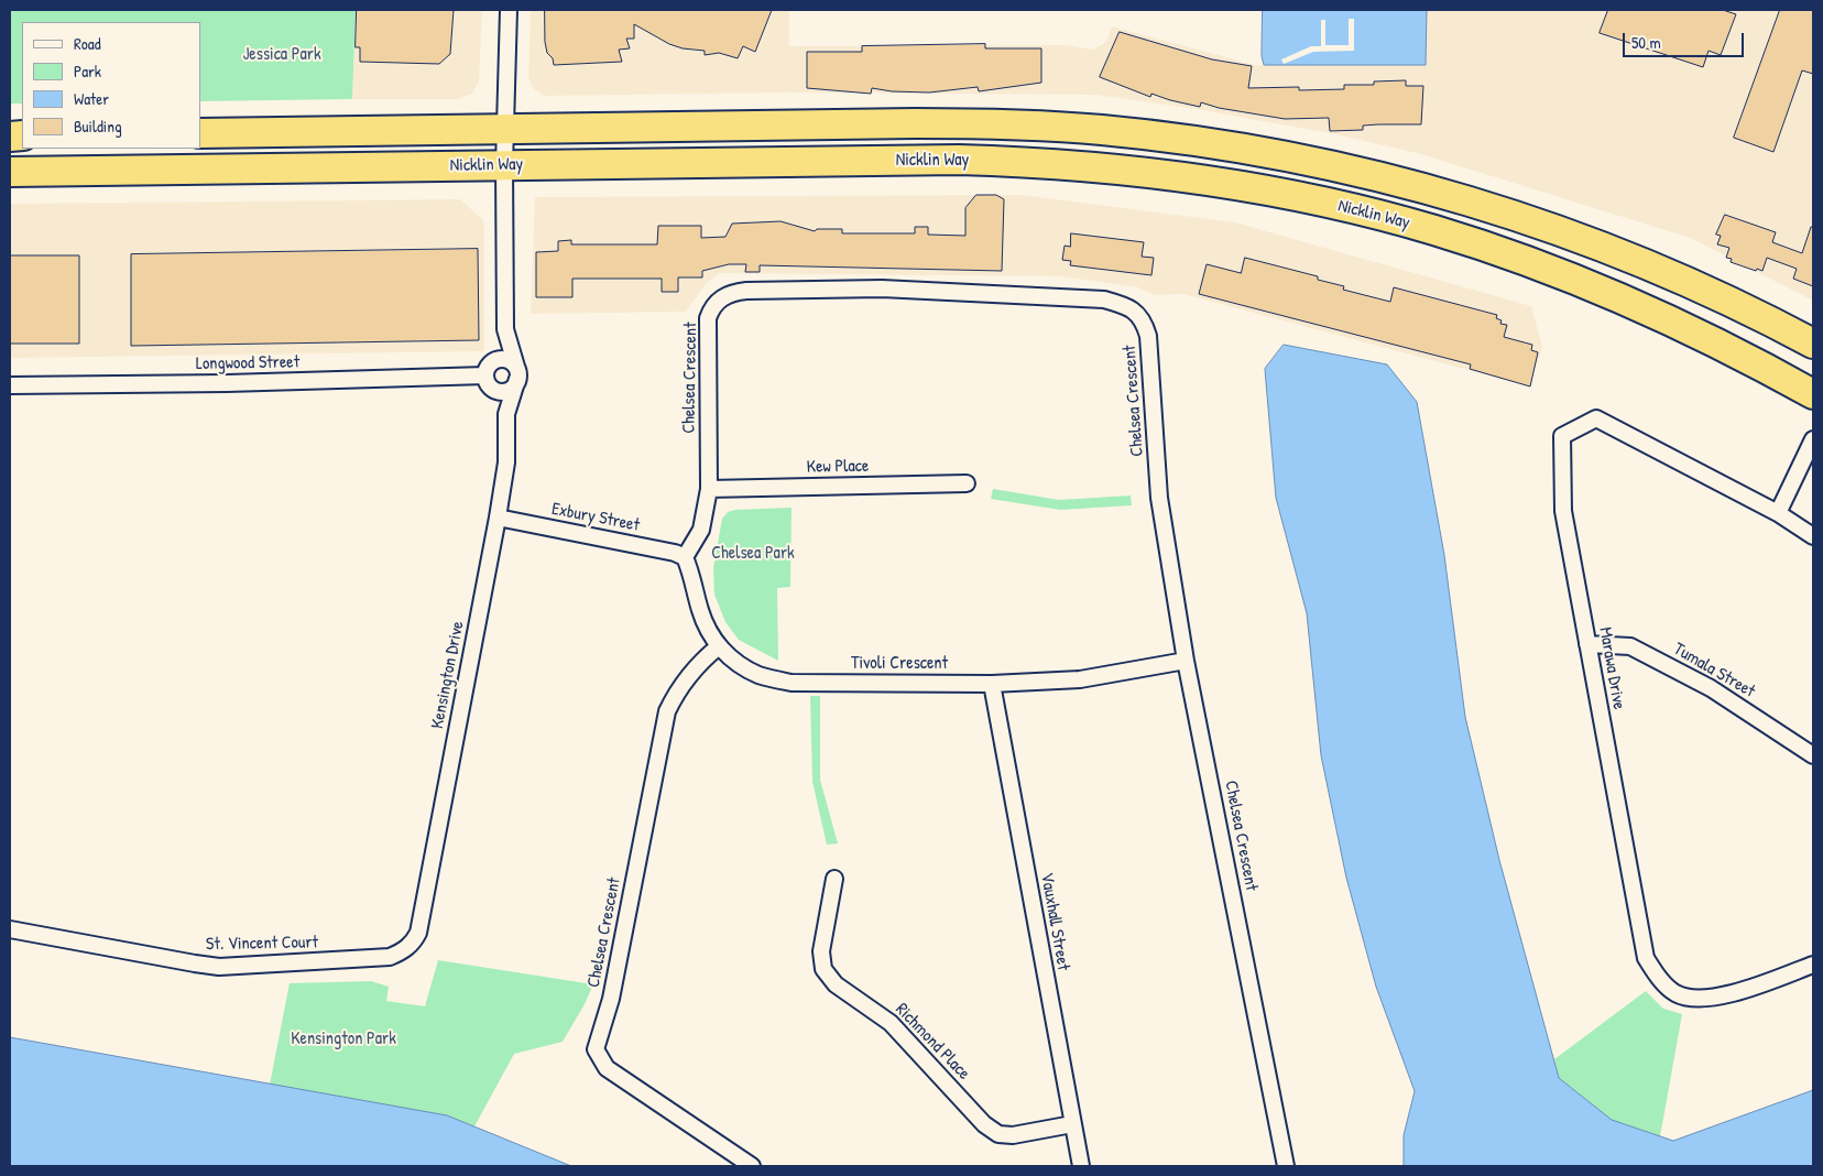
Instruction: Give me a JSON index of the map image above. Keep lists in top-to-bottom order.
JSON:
{
  "streets": {
    "highway": ["Nicklin Way"],
    "street": [
      "Longwood Street",
      "Chelsea Crescent",
      "Kew Place",
      "Exbury Street",
      "Tivoli Crescent",
      "Marawa Drive",
      "Tumala Street",
      "Kensington Drive",
      "Vauxhall Street",
      "St. Vincent Court",
      "Richmond Place"
    ]
  },
  "crossings": [
    ["Longwood Street", "Kensington Drive"],
    ["Chelsea Crescent", "Kew Place"],
    ["Chelsea Crescent", "Exbury Street"],
    ["Chelsea Crescent", "Tivoli Crescent"],
    ["Exbury Street", "Tivoli Crescent"],
    ["Exbury Street", "Kensington Drive"],
    ["Tivoli Crescent", "Vauxhall Street"],
    ["Marawa Drive", "Tumala Street"],
    ["Kensington Drive", "St. Vincent Court"],
    ["Vauxhall Street", "Richmond Place"]
  ],
  "parks": ["Jessica Park", "Chelsea Park", "Kensington Park"],
  "legend": [
    "Road",
    "Park",
    "Water",
    "Building"
  ],
  "scale_bar": "50 m"
}
